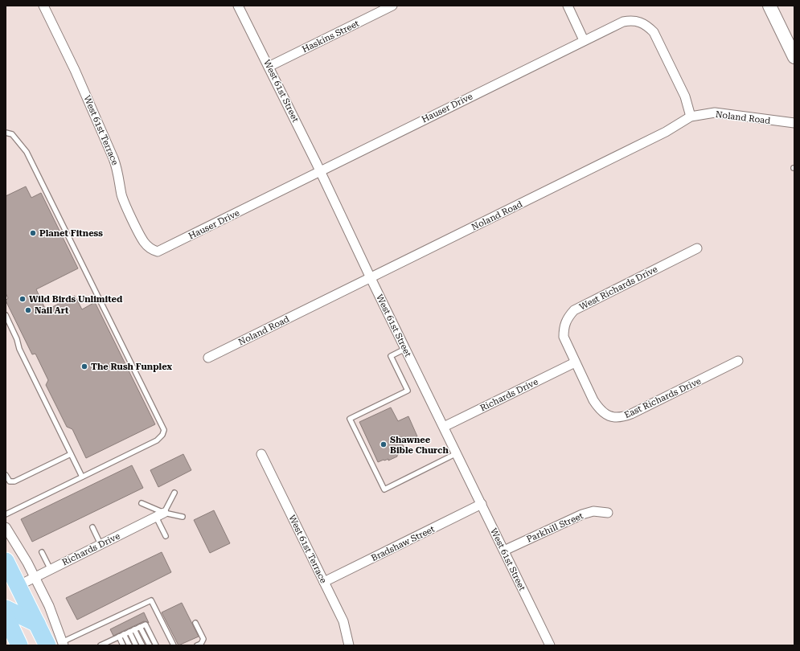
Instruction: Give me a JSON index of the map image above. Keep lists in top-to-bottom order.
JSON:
{
  "streets": {
    "street": [
      "Haskins Street",
      "West 61st Street",
      "Hauser Drive",
      "Noland Road",
      "West 61st Terrace",
      "West Richards Drive",
      "Richards Drive",
      "East Richards Drive",
      "Parkhill Street",
      "Bradshaw Street"
    ]
  },
  "crossings": [
    ["Haskins Street", "West 61st Street"],
    ["West 61st Street", "Hauser Drive"],
    ["West 61st Street", "Noland Road"],
    ["West 61st Street", "Richards Drive"],
    ["West 61st Street", "Parkhill Street"],
    ["West 61st Street", "Bradshaw Street"],
    ["Hauser Drive", "Noland Road"],
    ["Hauser Drive", "West 61st Terrace"],
    ["West 61st Terrace", "Bradshaw Street"],
    ["West Richards Drive", "Richards Drive"],
    ["West Richards Drive", "East Richards Drive"],
    ["Richards Drive", "East Richards Drive"]
  ],
  "places": [
    "Planet Fitness",
    "Wild Birds Unlimited",
    "Nail Art",
    "The Rush Funplex",
    "Shawnee Bible Church"
  ]
}
